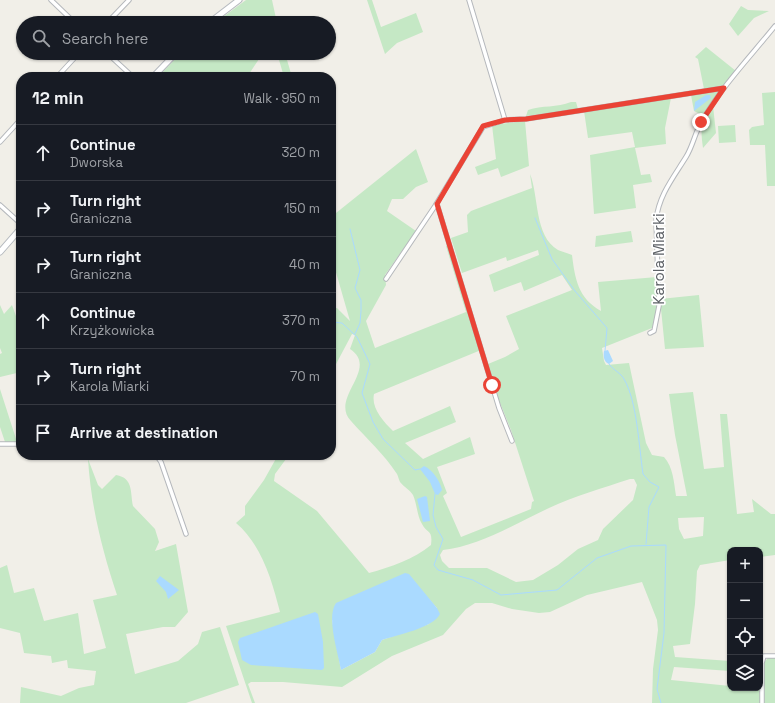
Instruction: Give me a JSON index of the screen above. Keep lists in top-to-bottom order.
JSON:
{
  "streets": {
    "street": ["Karola Miarki"]
  },
  "page": {
    "search": "Search here",
    "heading": ["12 min", "Walk · 950 m"],
    "list": [
      ["Continue", "Dworska", "320 m"],
      ["Turn right", "Graniczna", "150 m"],
      ["Turn right", "Graniczna", "40 m"],
      ["Continue", "Krzyżkowicka", "370 m"],
      ["Turn right", "Karola Miarki", "70 m"],
      "Arrive at destination"
    ],
    "map_buttons": ["+", "−"]
  }
}
